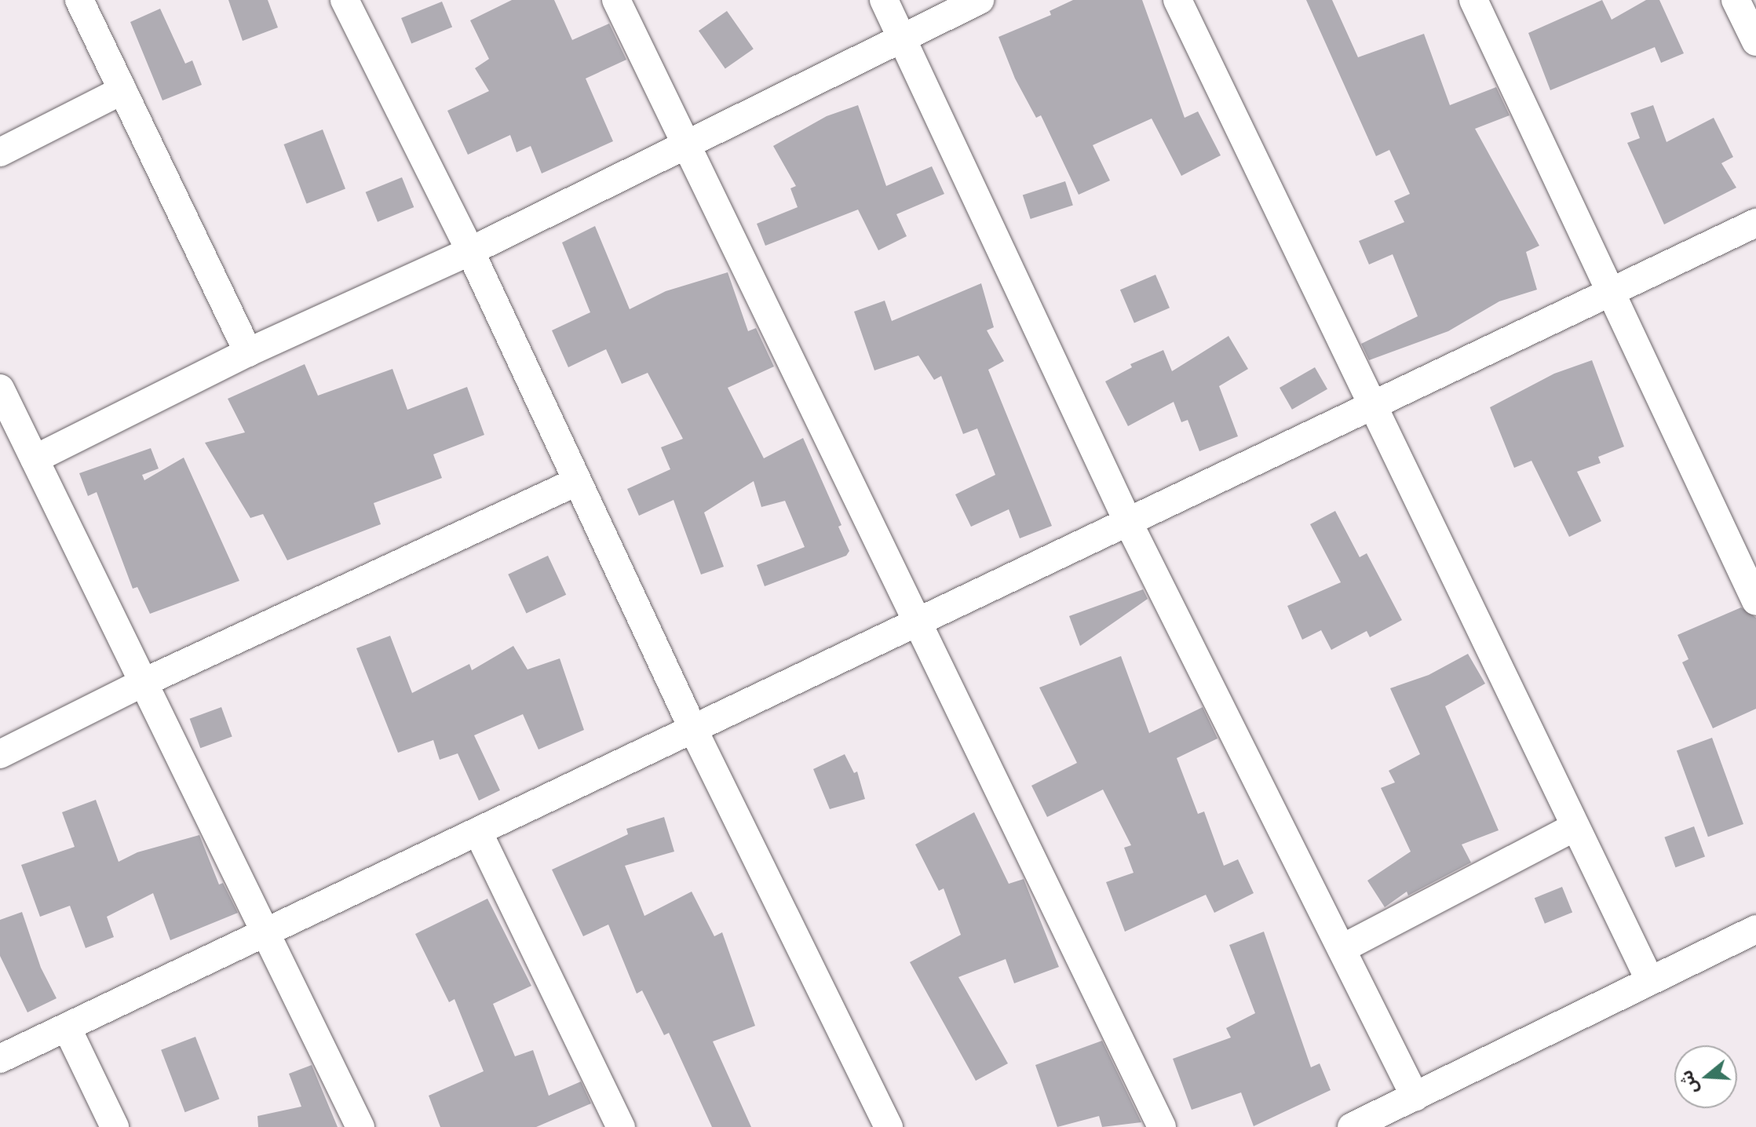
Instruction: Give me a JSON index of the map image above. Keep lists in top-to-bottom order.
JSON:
{
  "north": "left"
}
